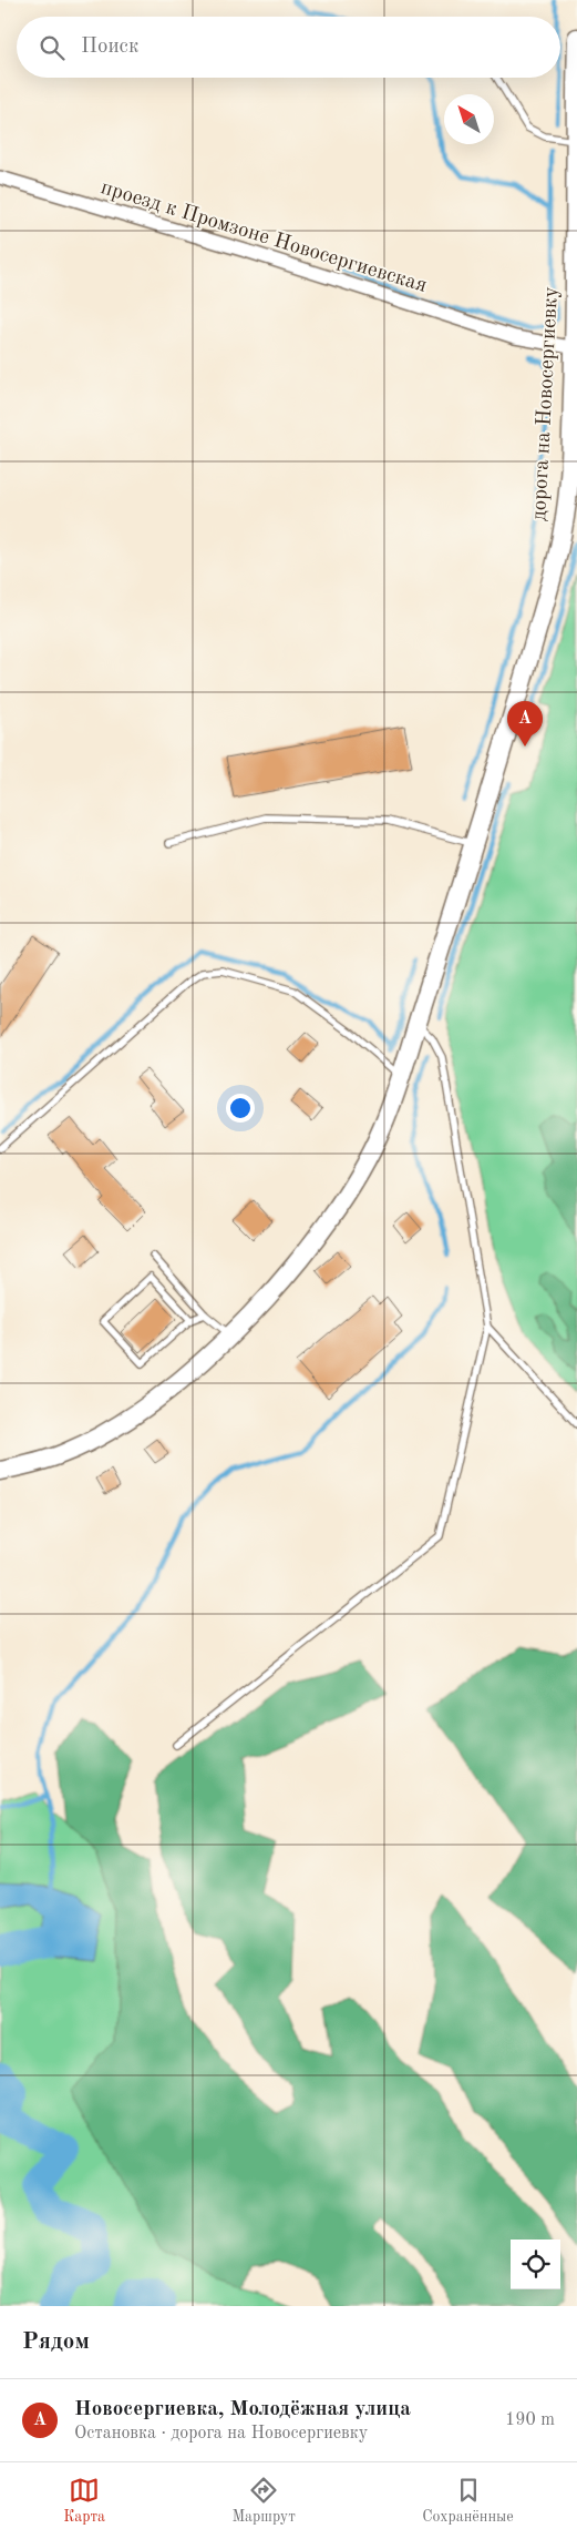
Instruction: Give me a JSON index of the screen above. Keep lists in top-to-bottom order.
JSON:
{
  "streets": {
    "street": ["проезд к Промзоне Новосергиевская", "дорога на Новосергиевку"]
  },
  "crossings": [
    ["проезд к Промзоне Новосергиевская", "дорога на Новосергиевку"]
  ],
  "north": "top left",
  "page": {
    "search": "Поиск",
    "pins": "A",
    "heading": "Рядом",
    "list": [
      {
        "mark": "A",
        "name": "Новосергиевка, Молодёжная улица",
        "note": "Остановка · дорога на Новосергиевку",
        "value": "190 m"
      }
    ],
    "nav": ["Карта", "Маршрут", "Сохранённые"]
  }
}
